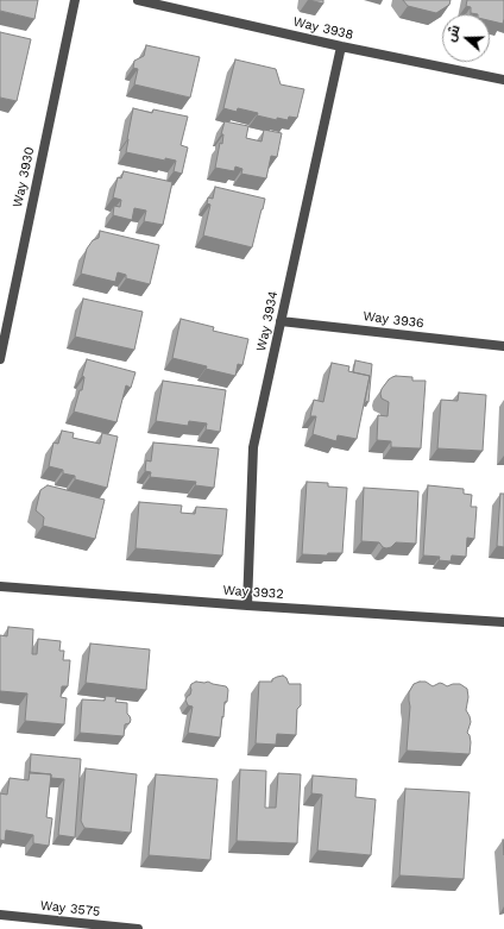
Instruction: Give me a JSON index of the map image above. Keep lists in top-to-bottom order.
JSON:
{
  "streets": {
    "street": [
      "Way 3938",
      "Way 3930",
      "Way 3936",
      "Way 3934",
      "Way 3932",
      "Way 3575"
    ]
  },
  "crossings": [
    ["Way 3938", "Way 3934"],
    ["Way 3936", "Way 3934"],
    ["Way 3934", "Way 3932"]
  ],
  "north": "left"
}
